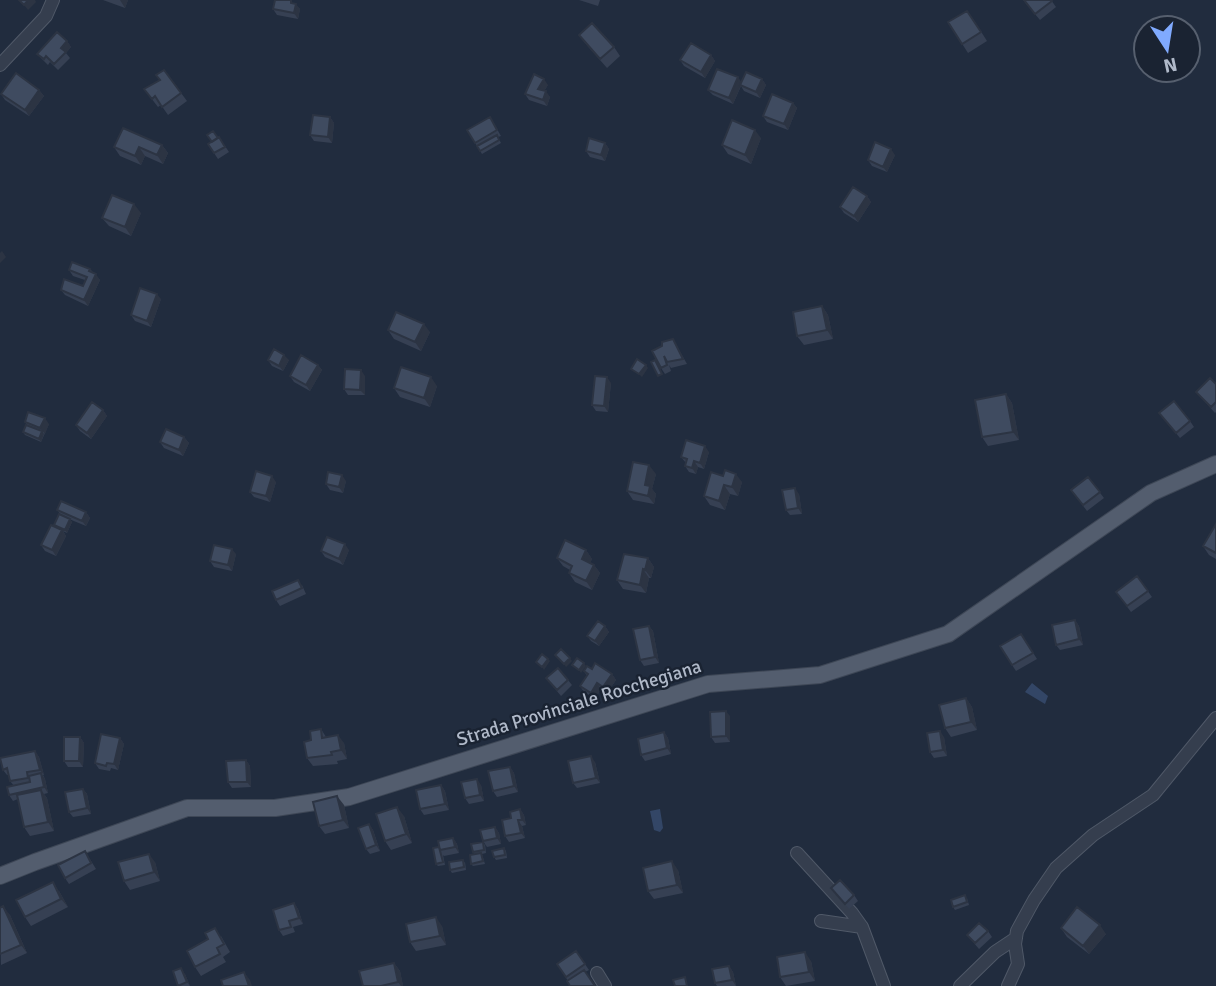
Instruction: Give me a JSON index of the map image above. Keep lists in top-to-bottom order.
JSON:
{
  "streets": {
    "main road": ["Strada Provinciale Rocchegiana"]
  },
  "north": "bottom"
}
